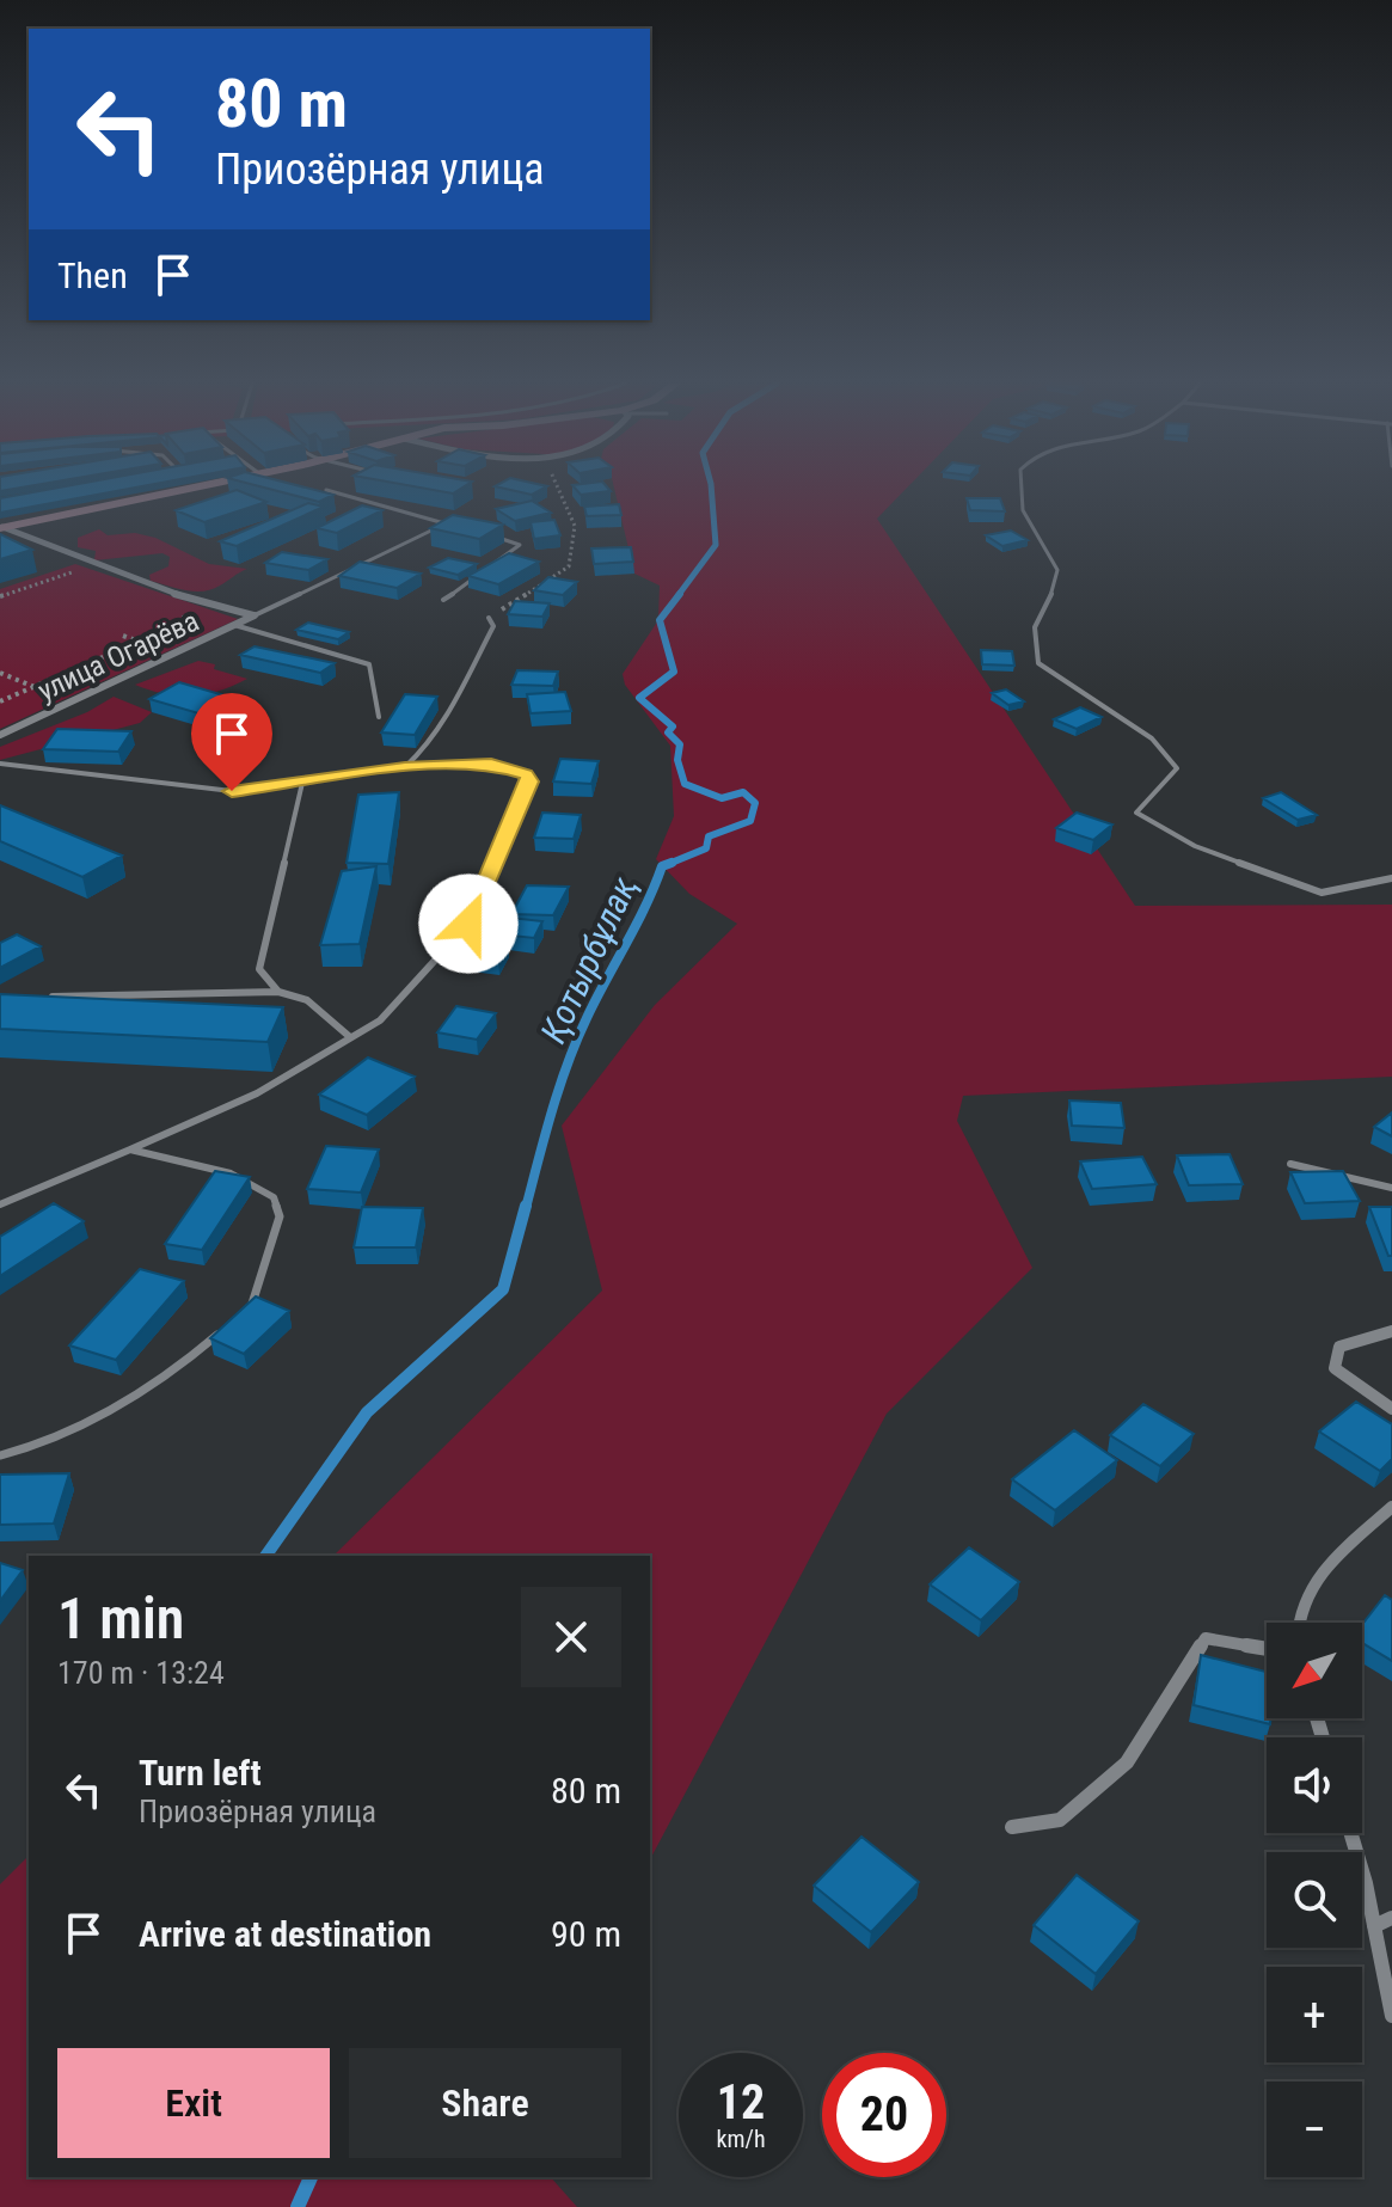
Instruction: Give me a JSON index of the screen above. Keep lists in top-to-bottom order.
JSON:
{
  "streets": {
    "street": ["улица Огарёва"]
  },
  "water": ["Қотырбұлақ"],
  "north": "bottom left",
  "page": {
    "turn": ["80 m", "Приозёрная улица"],
    "then": "Then",
    "heading": ["1 min", "170 m · 13:24"],
    "map_buttons": ["+", "−"],
    "list": [
      {
        "name": "Turn left",
        "note": "Приозёрная улица",
        "value": "80 m"
      },
      {
        "name": "Arrive at destination",
        "value": "90 m"
      }
    ],
    "buttons": ["Exit", "Share"],
    "speed": "12 km/h",
    "limit": "20"
  }
}
